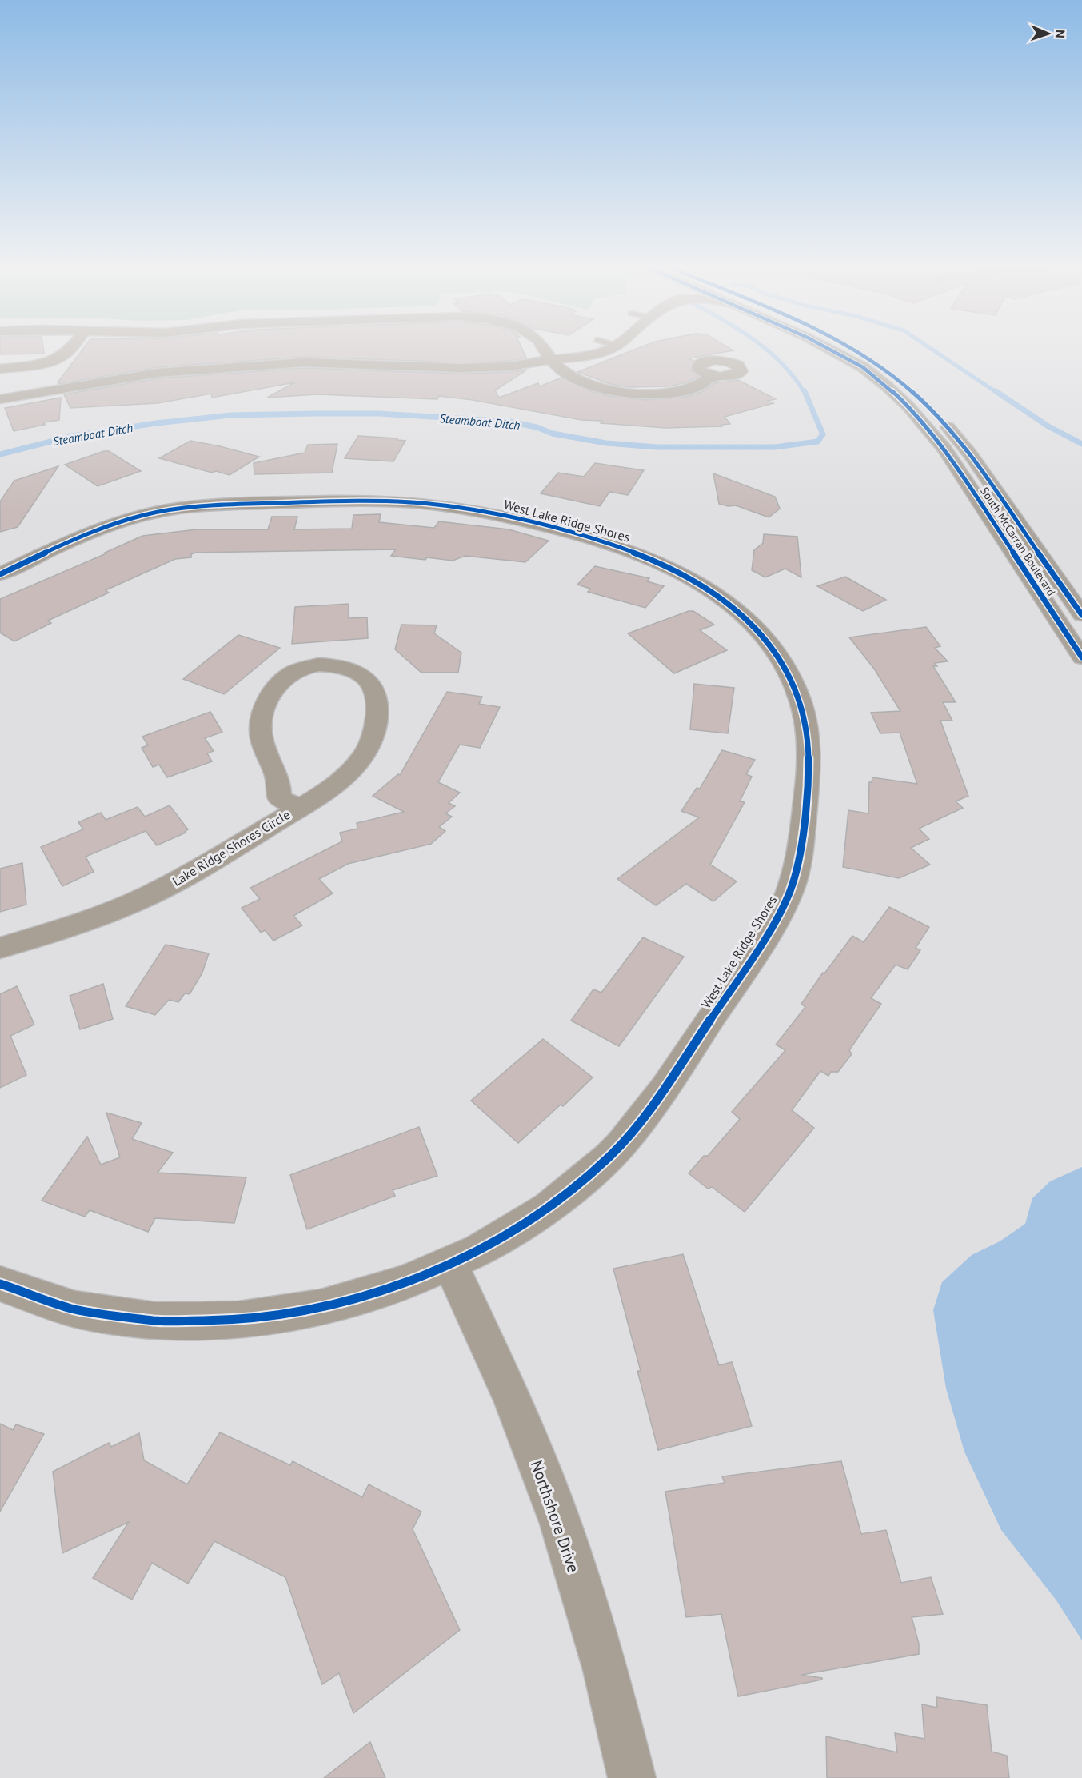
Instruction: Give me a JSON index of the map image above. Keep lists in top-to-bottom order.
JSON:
{
  "streets": {
    "main road": ["South McCarran Boulevard"],
    "street": ["West Lake Ridge Shores", "Lake Ridge Shores Circle", "Northshore Drive"]
  },
  "crossings": [
    ["West Lake Ridge Shores", "Northshore Drive"]
  ],
  "water": ["Steamboat Ditch"],
  "north": "right"
}
